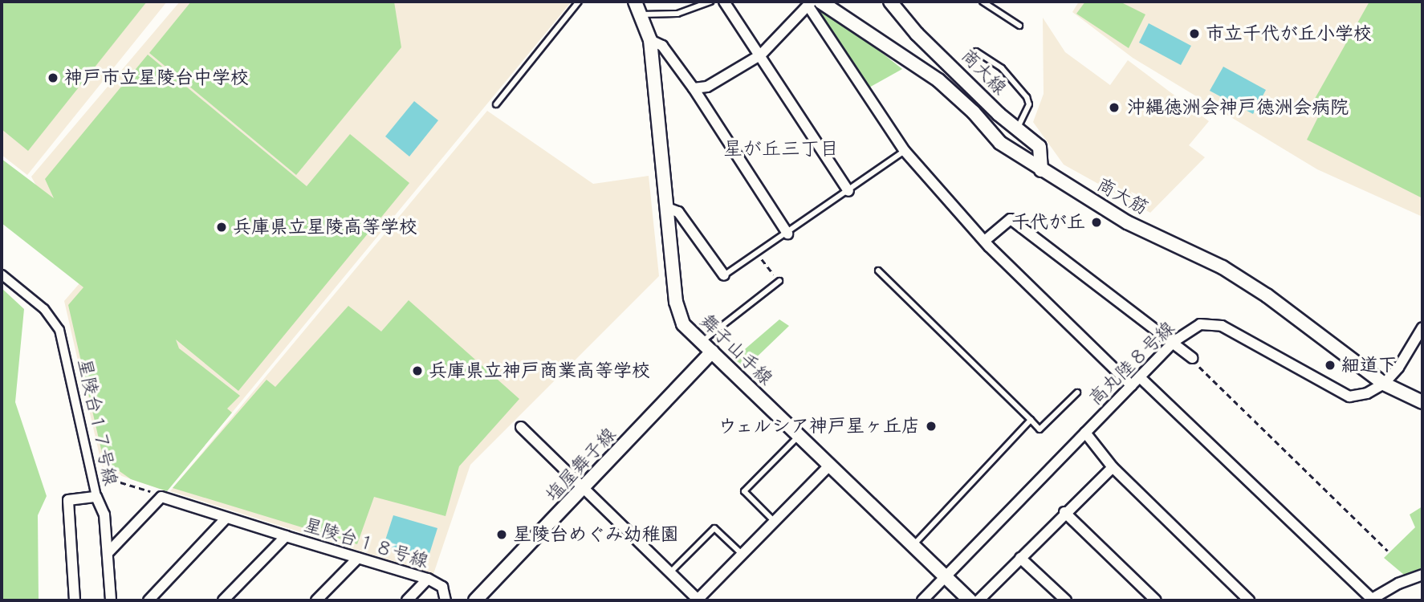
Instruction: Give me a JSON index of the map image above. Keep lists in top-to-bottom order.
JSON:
{
  "streets": {
    "street": [
      "商大線",
      "商大筋",
      "舞子山手線",
      "高丸陸８号線",
      "星陵台１７号線",
      "塩屋舞子線",
      "星陵台１８号線"
    ]
  },
  "crossings": [
    ["商大線", "商大筋"],
    ["商大筋", "高丸陸８号線"],
    ["舞子山手線", "高丸陸８号線"],
    ["舞子山手線", "塩屋舞子線"]
  ],
  "districts": ["星が丘三丁目"],
  "places": [
    "市立千代が丘小学校",
    "神戸市立星陵台中学校",
    "沖縄徳洲会神戸徳洲会病院",
    "千代が丘",
    "兵庫県立星陵高等学校",
    "細道下",
    "兵庫県立神戸商業高等学校",
    "ウェルシア神戸星ヶ丘店",
    "星陵台めぐみ幼稚園"
  ]
}
